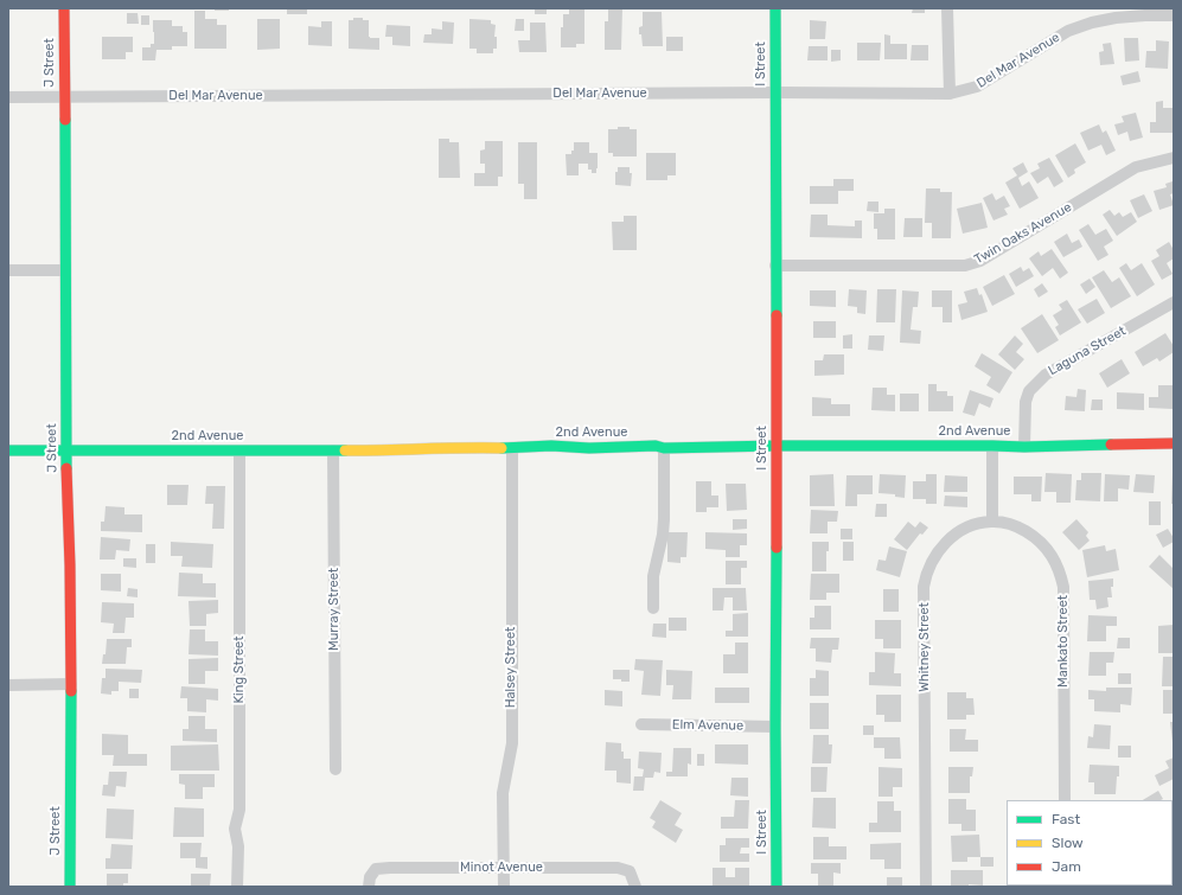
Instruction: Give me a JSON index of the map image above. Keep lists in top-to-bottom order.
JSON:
{
  "streets": {
    "street": [
      "Del Mar Avenue",
      "J Street",
      "I Street",
      "Twin Oaks Avenue",
      "Laguna Street",
      "2nd Avenue",
      "Murray Street",
      "Mankato Street",
      "Whitney Street",
      "Halsey Street",
      "King Street",
      "Elm Avenue",
      "Minot Avenue"
    ]
  },
  "crossings": [
    ["Del Mar Avenue", "J Street"],
    ["Del Mar Avenue", "I Street"],
    ["J Street", "2nd Avenue"],
    ["I Street", "Twin Oaks Avenue"],
    ["I Street", "2nd Avenue"],
    ["I Street", "Elm Avenue"],
    ["Laguna Street", "2nd Avenue"],
    ["2nd Avenue", "Murray Street"],
    ["2nd Avenue", "Halsey Street"],
    ["2nd Avenue", "King Street"],
    ["Mankato Street", "Whitney Street"],
    ["Halsey Street", "Minot Avenue"]
  ],
  "legend": ["Fast", "Slow", "Jam"]
}
